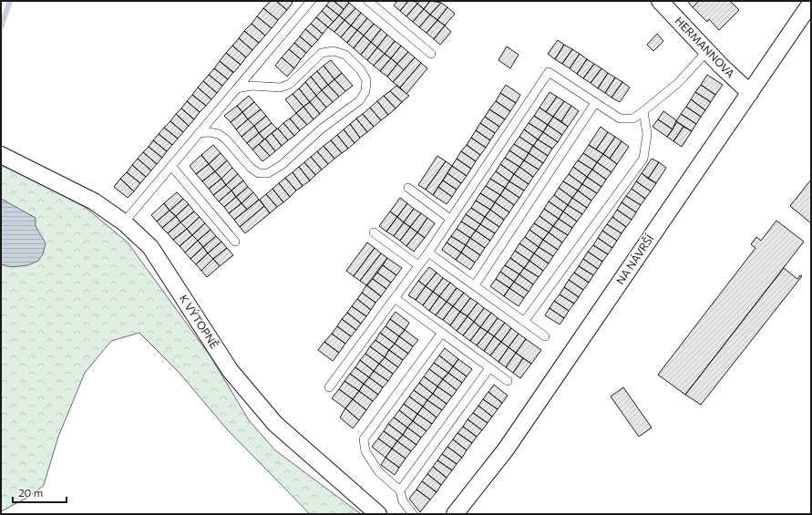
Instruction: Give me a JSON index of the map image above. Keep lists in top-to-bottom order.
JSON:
{
  "streets": {
    "street": ["HERMANNOVA", "NA NÁVRŠÍ", "K VÝTOPNĚ"]
  },
  "crossings": [
    ["HERMANNOVA", "NA NÁVRŠÍ"]
  ],
  "scale_bar": "20 m"
}
